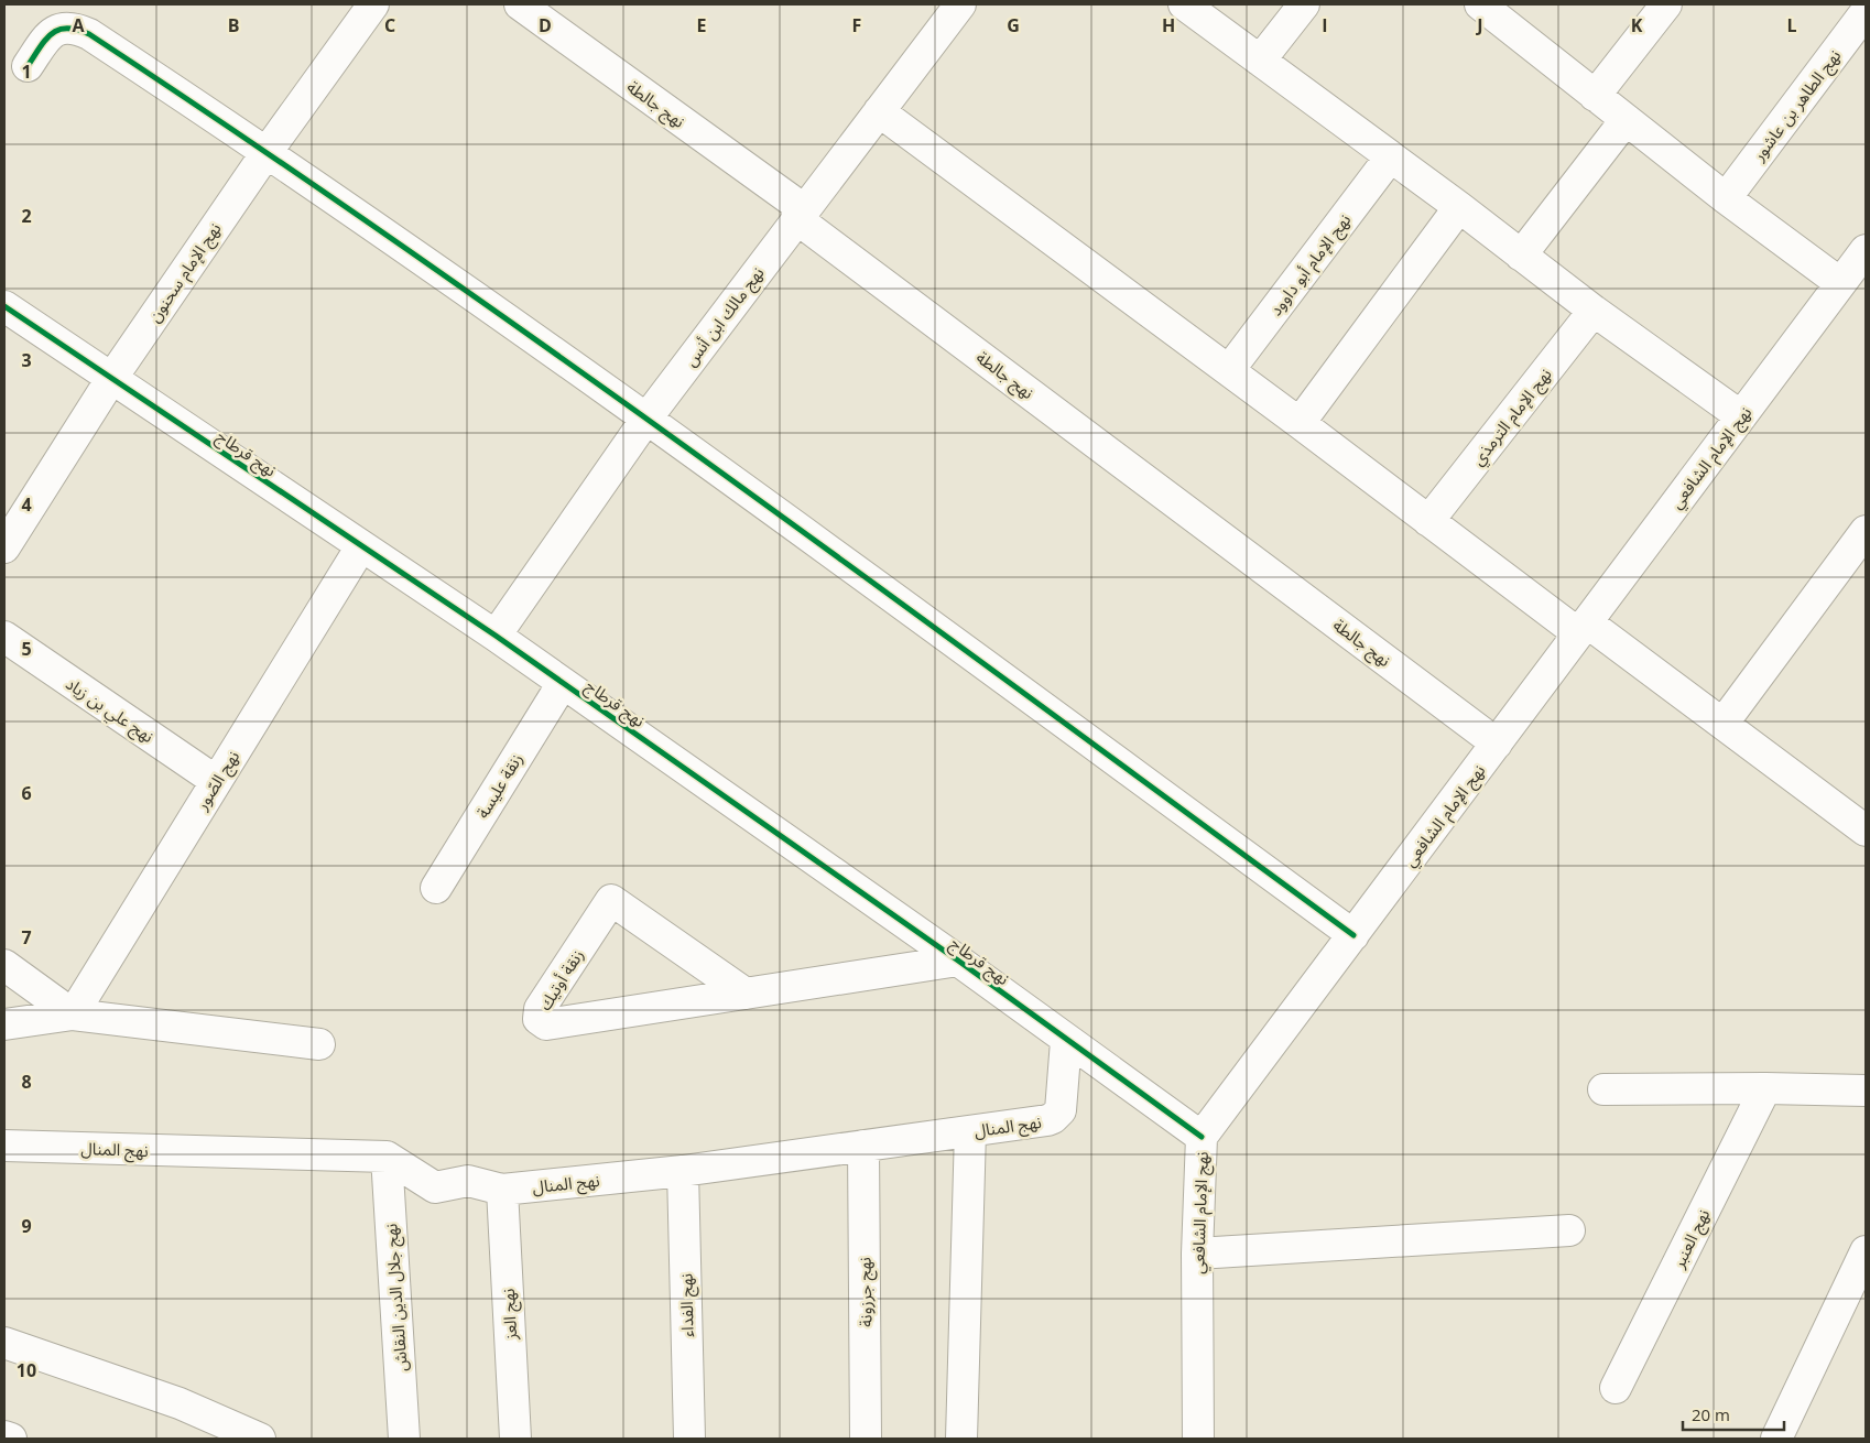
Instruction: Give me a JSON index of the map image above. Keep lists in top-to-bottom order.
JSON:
{
  "streets": {
    "street": [
      "نهج جالطة",
      "نهج الطاهر بن عاشور",
      "نهج الإمام أبو داوود",
      "نهج الإمام سحنون",
      "نهج مالك ابن أنس",
      "نهج الإمام الترمذي",
      "نهج قرطاج",
      "نهج الإمام الشافعي",
      "نهج علي بن زياد",
      "نهج الصّور",
      "زنقة عليسة",
      "زنقة أوتيك",
      "نهج المنال",
      "نهج العنبر",
      "نهج جرزونة",
      "نهج جلال الدين النقاش",
      "نهج الفداء",
      "نهج العز"
    ]
  },
  "crossings": [
    ["نهج جالطة", "نهج مالك ابن أنس"],
    ["نهج جالطة", "نهج الإمام الشافعي"],
    ["نهج الإمام سحنون", "نهج قرطاج"],
    ["نهج مالك ابن أنس", "نهج قرطاج"],
    ["نهج قرطاج", "نهج الإمام الشافعي"],
    ["نهج قرطاج", "نهج الصّور"],
    ["نهج قرطاج", "زنقة عليسة"],
    ["نهج قرطاج", "زنقة أوتيك"],
    ["نهج قرطاج", "نهج المنال"],
    ["نهج علي بن زياد", "نهج الصّور"],
    ["نهج المنال", "نهج جرزونة"],
    ["نهج المنال", "نهج جلال الدين النقاش"],
    ["نهج المنال", "نهج الفداء"],
    ["نهج المنال", "نهج العز"]
  ],
  "scale_bar": "20 m",
  "grid": {
    "columns": [
      "A",
      "B",
      "C",
      "D",
      "E",
      "F",
      "G",
      "H",
      "I",
      "J",
      "K",
      "L"
    ],
    "rows": [
      "1",
      "2",
      "3",
      "4",
      "5",
      "6",
      "7",
      "8",
      "9",
      "10"
    ]
  }
}
